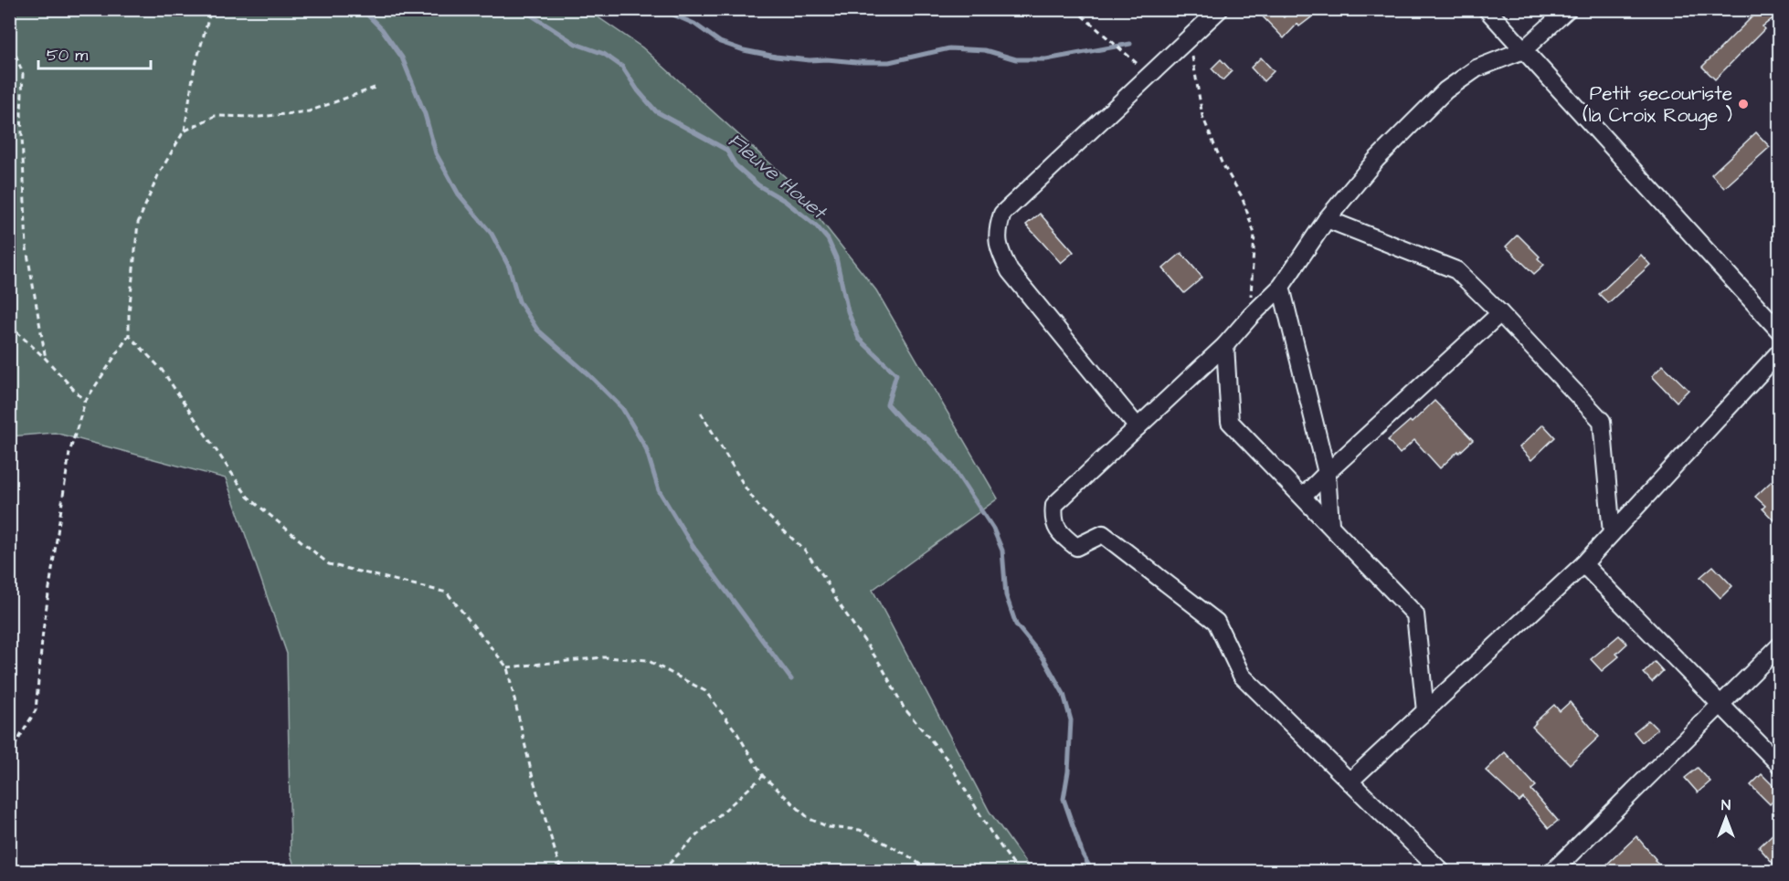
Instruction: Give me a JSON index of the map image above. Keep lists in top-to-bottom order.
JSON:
{
  "water": ["Fleuve Houet"],
  "places": ["Petit secouriste (la Croix Rouge )"],
  "scale_bar": "50 m",
  "north": "top"
}
